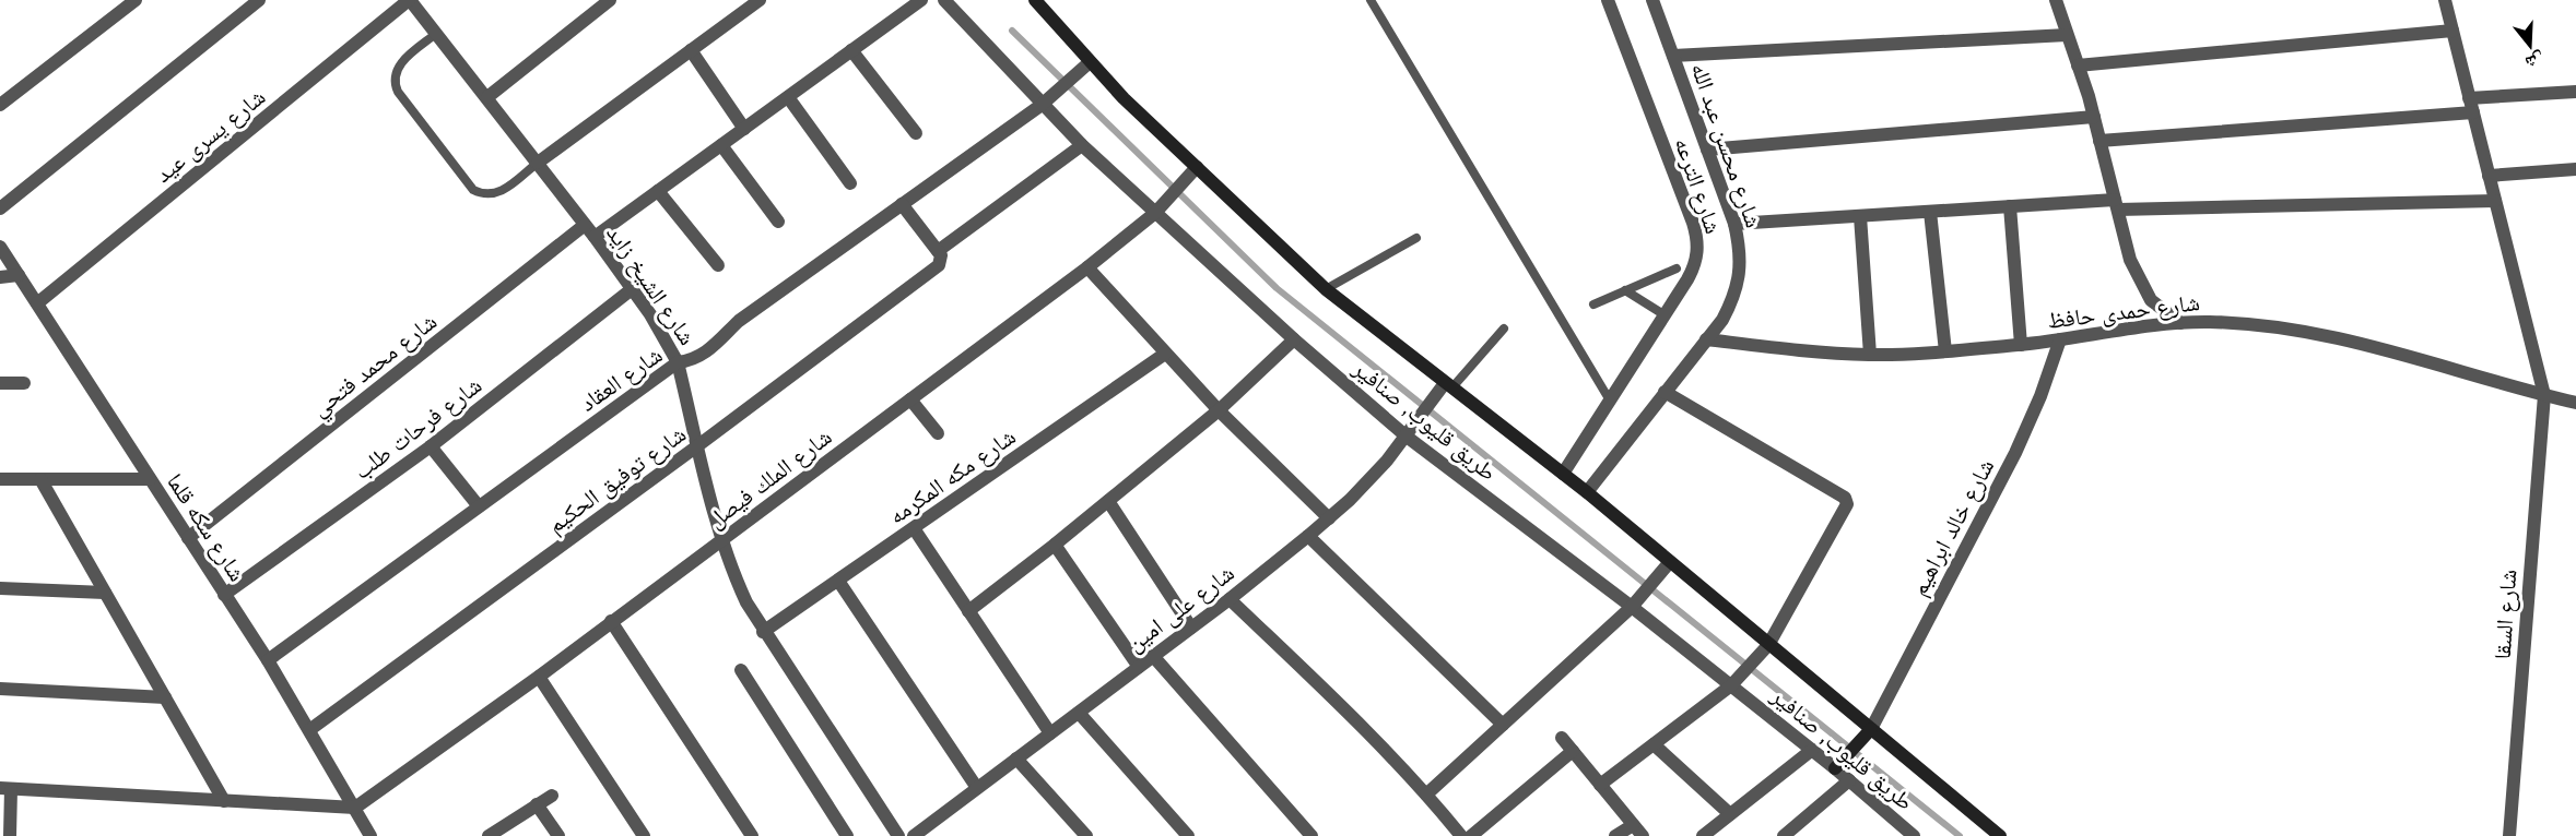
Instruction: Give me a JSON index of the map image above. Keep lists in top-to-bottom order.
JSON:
{
  "streets": {
    "street": [
      "شارع يسرى عيد",
      "شارع محسن عبد الله",
      "شارع الترعه",
      "شارع الشيخ زايد",
      "شارع حمدى حافظ",
      "شارع محمد فتحي",
      "شارع العقاد",
      "طريق قليوب, صنافير",
      "شارع فرحات طلب",
      "شارع مكه المكرمه",
      "شارع الملك فيصل",
      "شارع توفيق الحكيم",
      "شارع سكه قلما",
      "شارع خالد ابراهيم",
      "شارع على امين",
      "شارع السقا"
    ]
  },
  "crossings": [
    ["شارع يسرى عيد", "شارع الشيخ زايد"],
    ["شارع يسرى عيد", "شارع سكه قلما"],
    ["شارع محسن عبد الله", "شارع حمدى حافظ"],
    ["شارع محسن عبد الله", "طريق قليوب, صنافير"],
    ["شارع الترعه", "طريق قليوب, صنافير"],
    ["شارع الشيخ زايد", "شارع محمد فتحي"],
    ["شارع الشيخ زايد", "شارع العقاد"],
    ["شارع الشيخ زايد", "شارع فرحات طلب"],
    ["شارع الشيخ زايد", "شارع مكه المكرمه"],
    ["شارع الشيخ زايد", "شارع الملك فيصل"],
    ["شارع الشيخ زايد", "شارع توفيق الحكيم"],
    ["شارع حمدى حافظ", "شارع خالد ابراهيم"],
    ["شارع حمدى حافظ", "شارع السقا"],
    ["شارع محمد فتحي", "شارع سكه قلما"],
    ["شارع العقاد", "طريق قليوب, صنافير"],
    ["شارع العقاد", "شارع سكه قلما"],
    ["طريق قليوب, صنافير", "شارع الملك فيصل"],
    ["طريق قليوب, صنافير", "شارع توفيق الحكيم"],
    ["طريق قليوب, صنافير", "شارع خالد ابراهيم"],
    ["طريق قليوب, صنافير", "شارع على امين"],
    ["شارع فرحات طلب", "شارع سكه قلما"],
    ["شارع الملك فيصل", "شارع سكه قلما"],
    ["شارع توفيق الحكيم", "شارع سكه قلما"]
  ],
  "north": "bottom"
}
